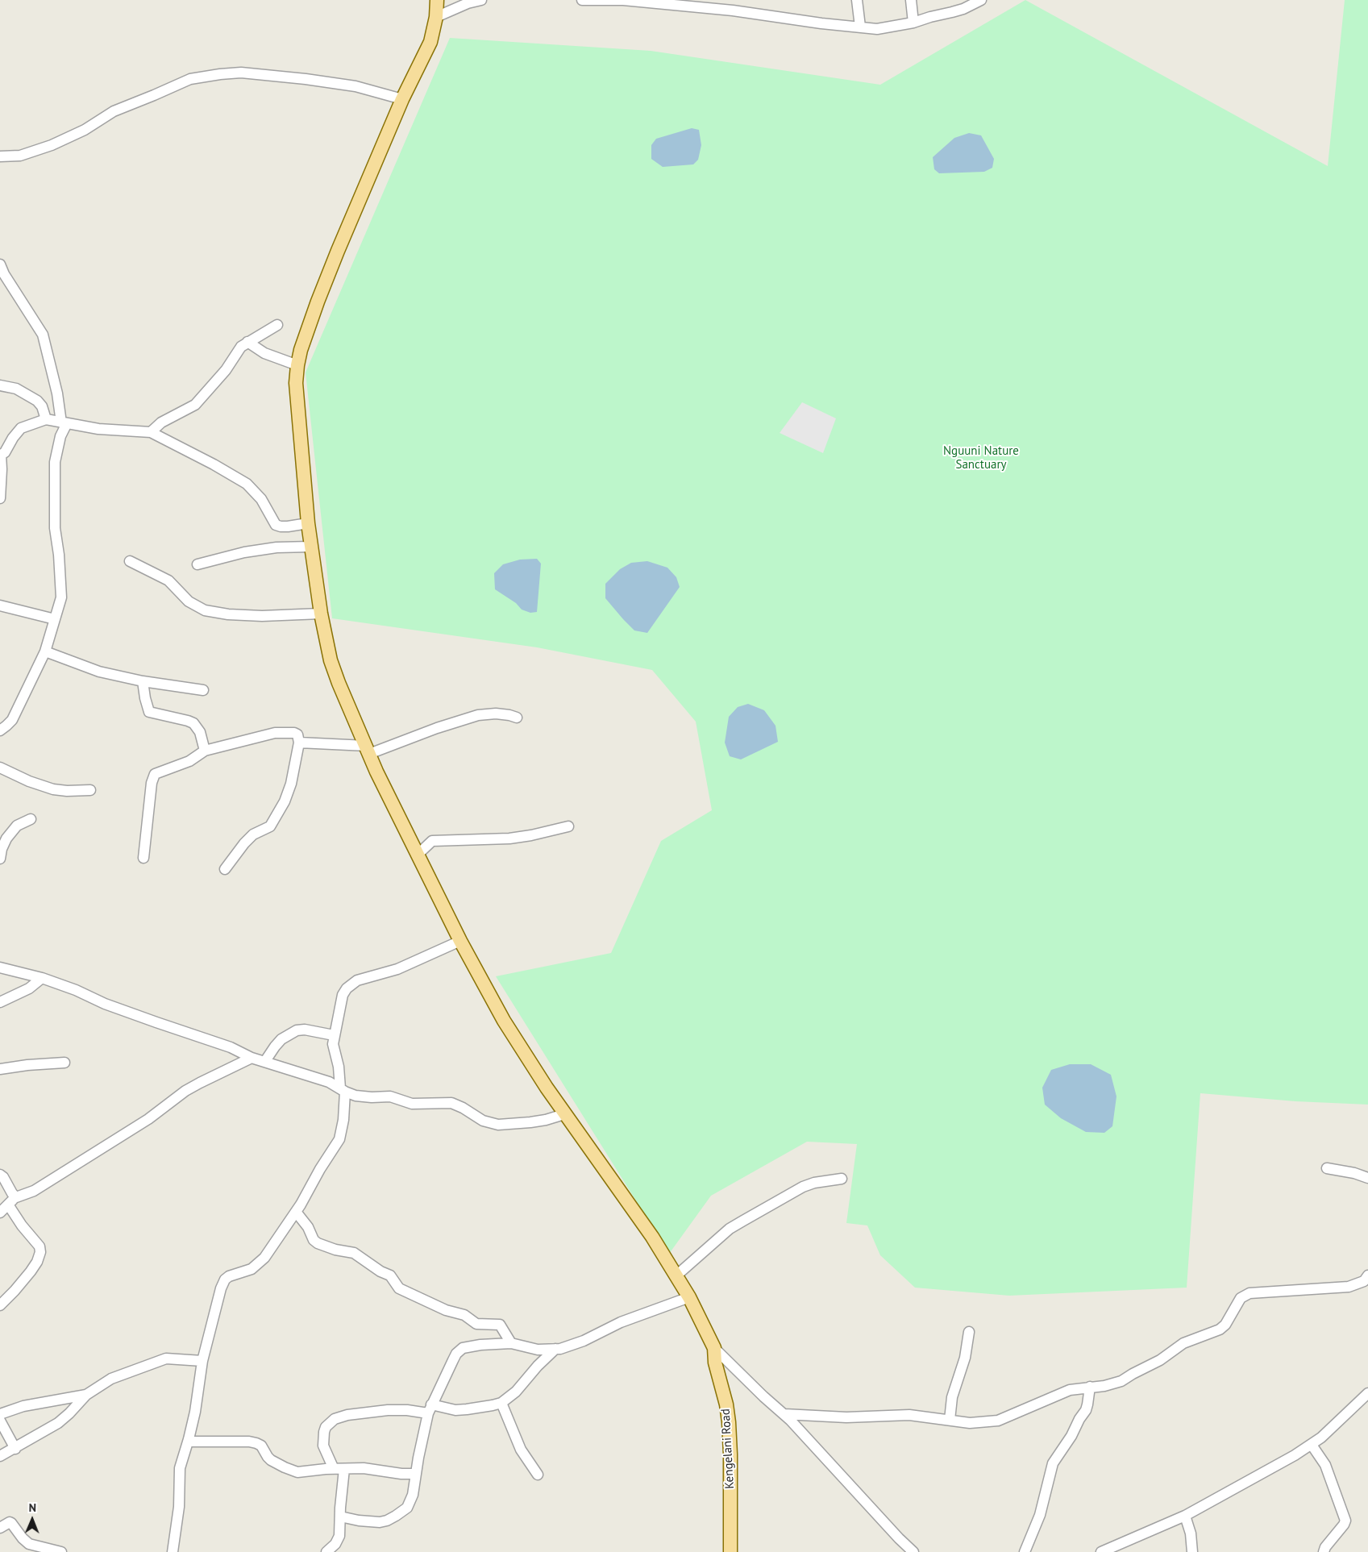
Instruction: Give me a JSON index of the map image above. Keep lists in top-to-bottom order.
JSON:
{
  "streets": {
    "main road": ["Kengelani Road"]
  },
  "parks": ["Nguuni Nature Sanctuary"],
  "north": "top"
}
